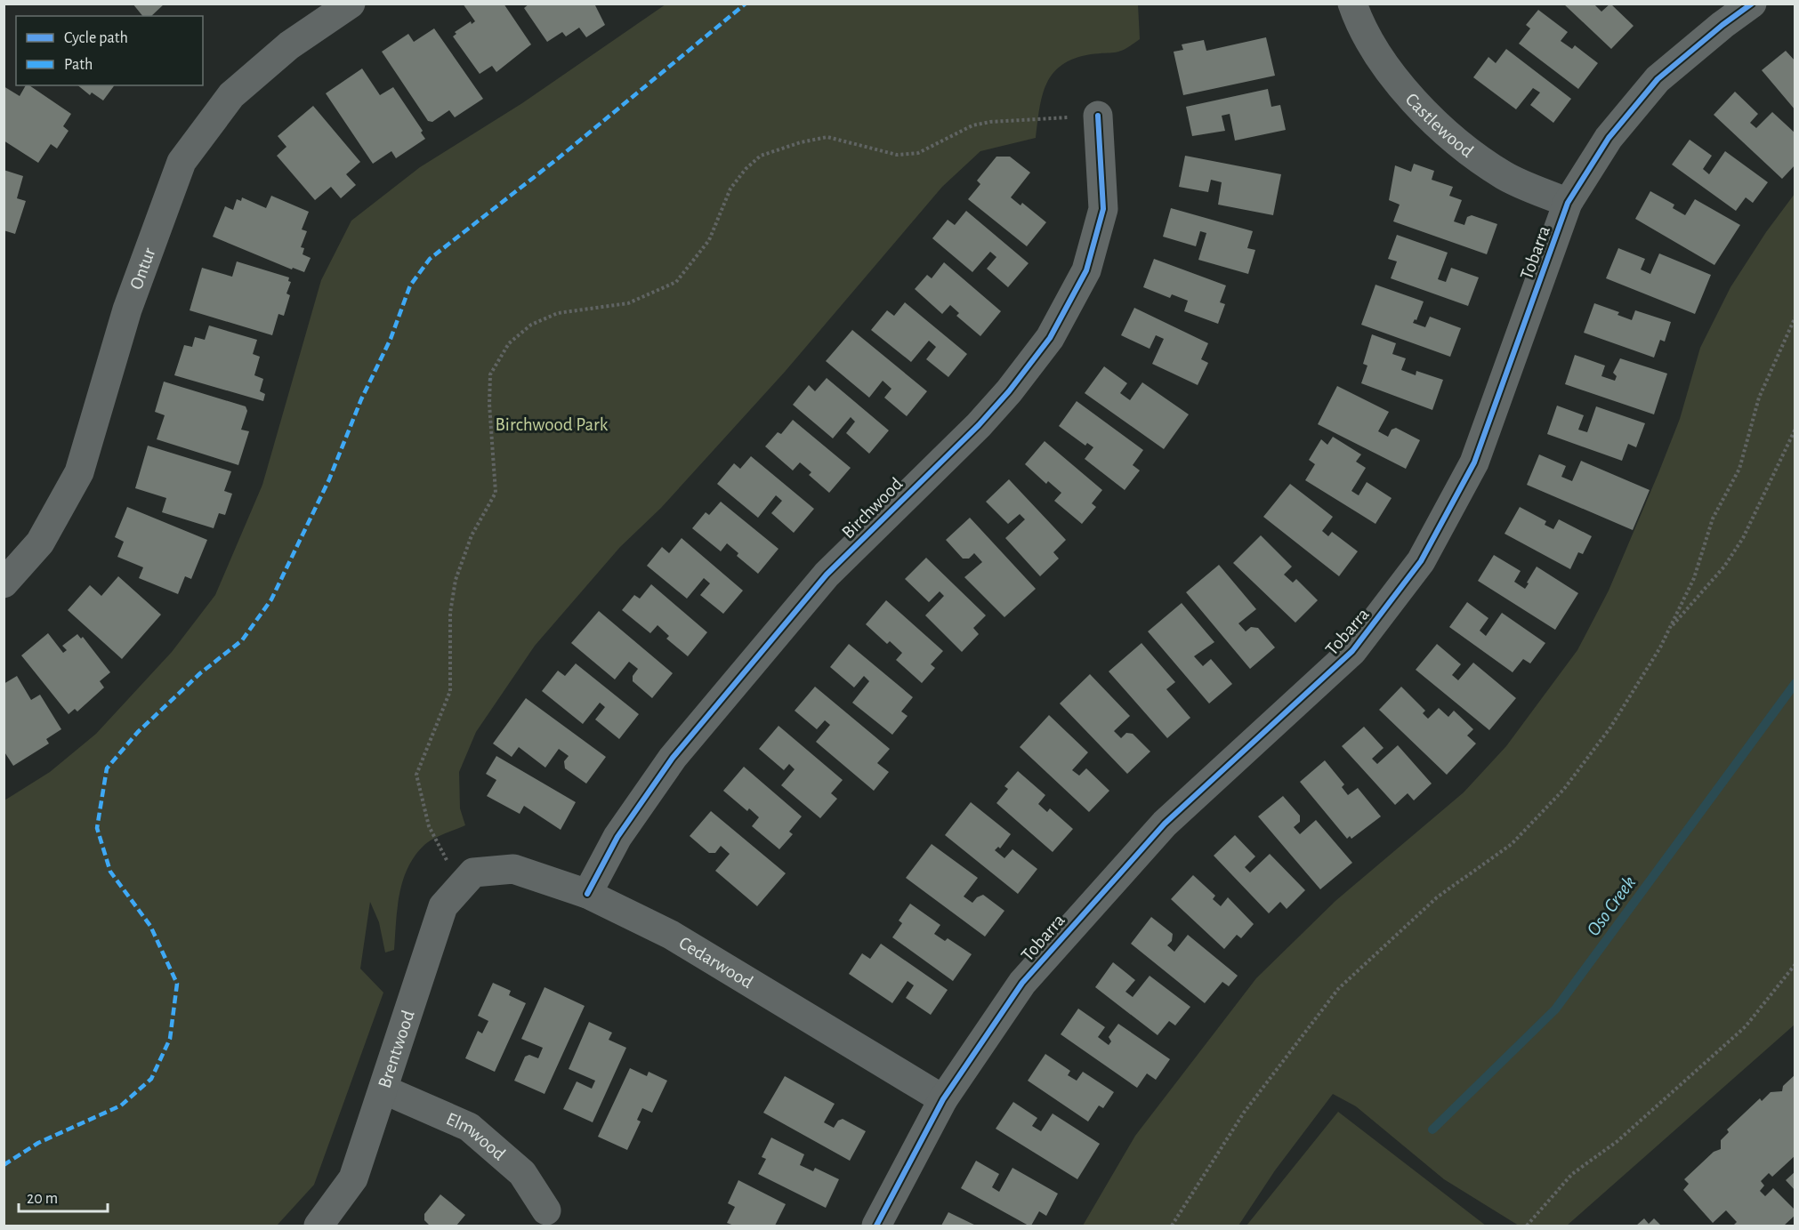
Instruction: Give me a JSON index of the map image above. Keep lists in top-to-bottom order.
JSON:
{
  "streets": {
    "street": [
      "Castlewood",
      "Tobarra",
      "Ontur",
      "Birchwood",
      "Cedarwood",
      "Brentwood",
      "Elmwood"
    ]
  },
  "crossings": [
    ["Castlewood", "Tobarra"],
    ["Tobarra", "Cedarwood"],
    ["Birchwood", "Cedarwood"],
    ["Cedarwood", "Brentwood"],
    ["Brentwood", "Elmwood"]
  ],
  "water": ["Oso Creek"],
  "parks": ["Birchwood Park"],
  "legend": ["Cycle path", "Path"],
  "scale_bar": "20 m"
}
